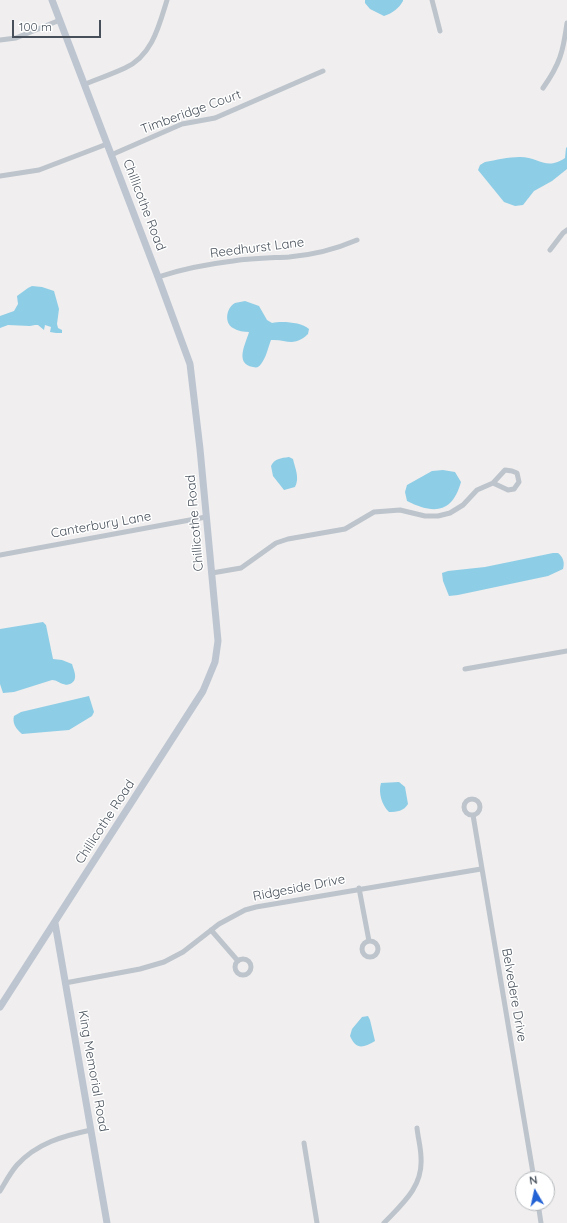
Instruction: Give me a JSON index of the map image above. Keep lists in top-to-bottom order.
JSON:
{
  "streets": {
    "street": [
      "Timberidge Court",
      "Chillicothe Road",
      "Reedhurst Lane",
      "Canterbury Lane",
      "Ridgeside Drive",
      "Belvedere Drive",
      "King Memorial Road"
    ]
  },
  "crossings": [
    ["Timberidge Court", "Chillicothe Road"],
    ["Chillicothe Road", "Reedhurst Lane"],
    ["Chillicothe Road", "Canterbury Lane"],
    ["Chillicothe Road", "King Memorial Road"],
    ["Ridgeside Drive", "Belvedere Drive"],
    ["Ridgeside Drive", "King Memorial Road"]
  ],
  "scale_bar": "100 m",
  "north": "top"
}
